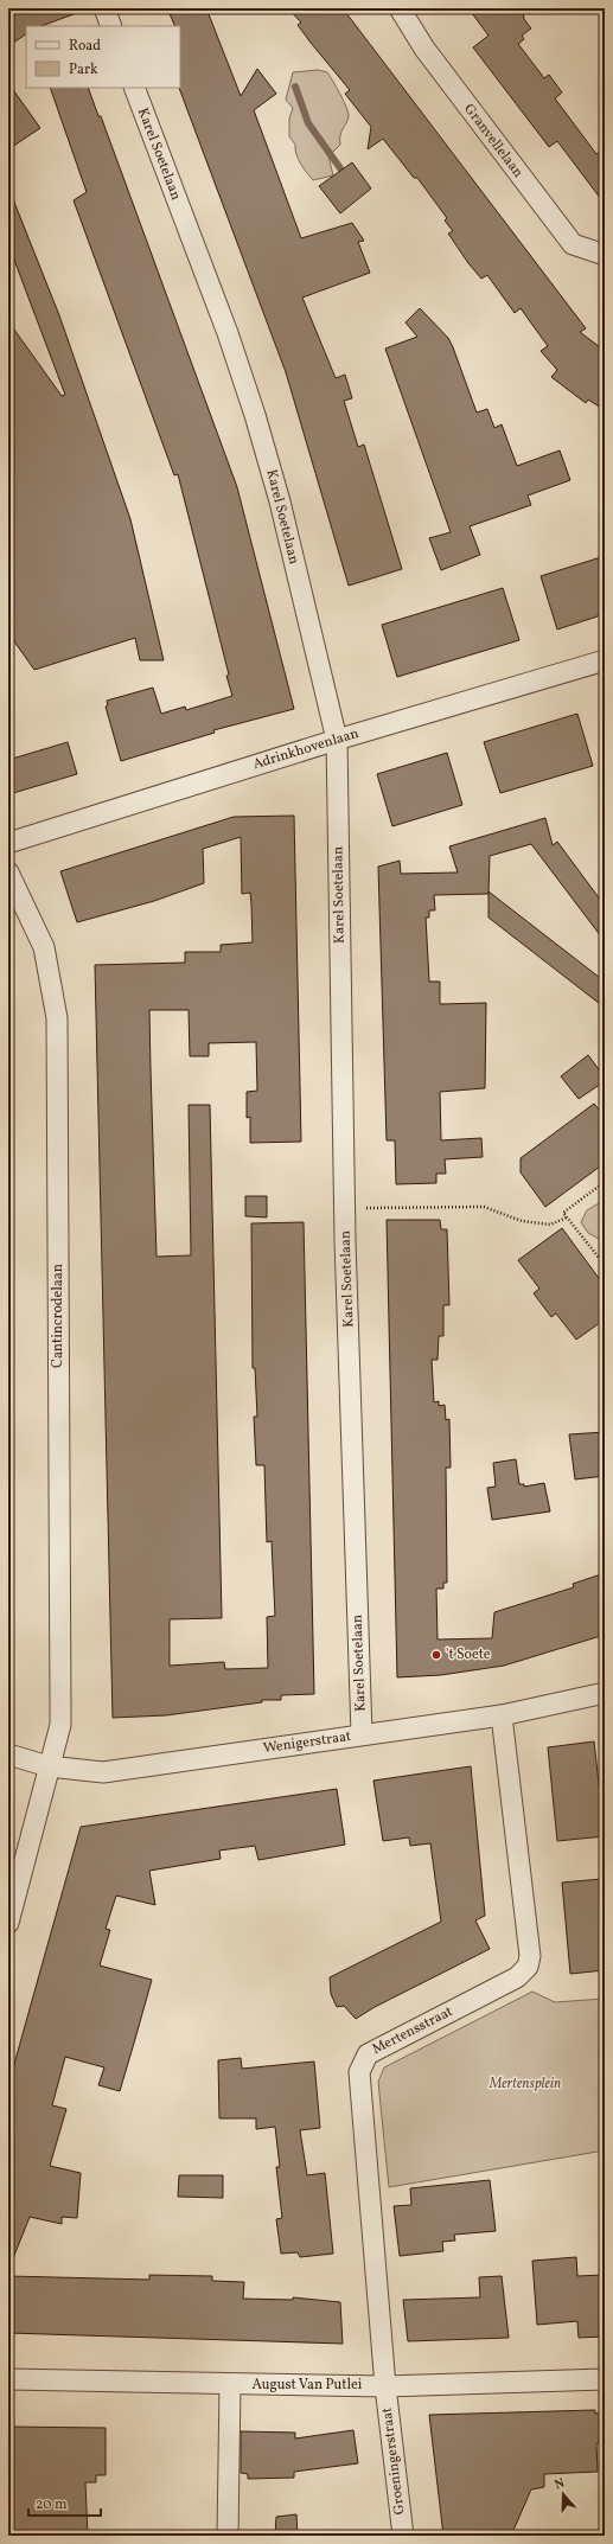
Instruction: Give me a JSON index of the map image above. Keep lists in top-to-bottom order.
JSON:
{
  "streets": {
    "street": [
      "Granvellelaan",
      "Karel Soetelaan",
      "Adrinkhovenlaan",
      "Cantincrodelaan",
      "Wenigerstraat",
      "Mertensstraat",
      "August Van Putlei",
      "Groeningerstraat"
    ]
  },
  "crossings": [
    ["Karel Soetelaan", "Adrinkhovenlaan"],
    ["Karel Soetelaan", "Wenigerstraat"],
    ["Cantincrodelaan", "Wenigerstraat"],
    ["Wenigerstraat", "Mertensstraat"],
    ["Mertensstraat", "August Van Putlei"],
    ["Mertensstraat", "Groeningerstraat"],
    ["August Van Putlei", "Groeningerstraat"]
  ],
  "parks": ["Mertensplein"],
  "places": ["'t Soete"],
  "legend": ["Road", "Park"],
  "scale_bar": "20 m",
  "north": "top"
}
